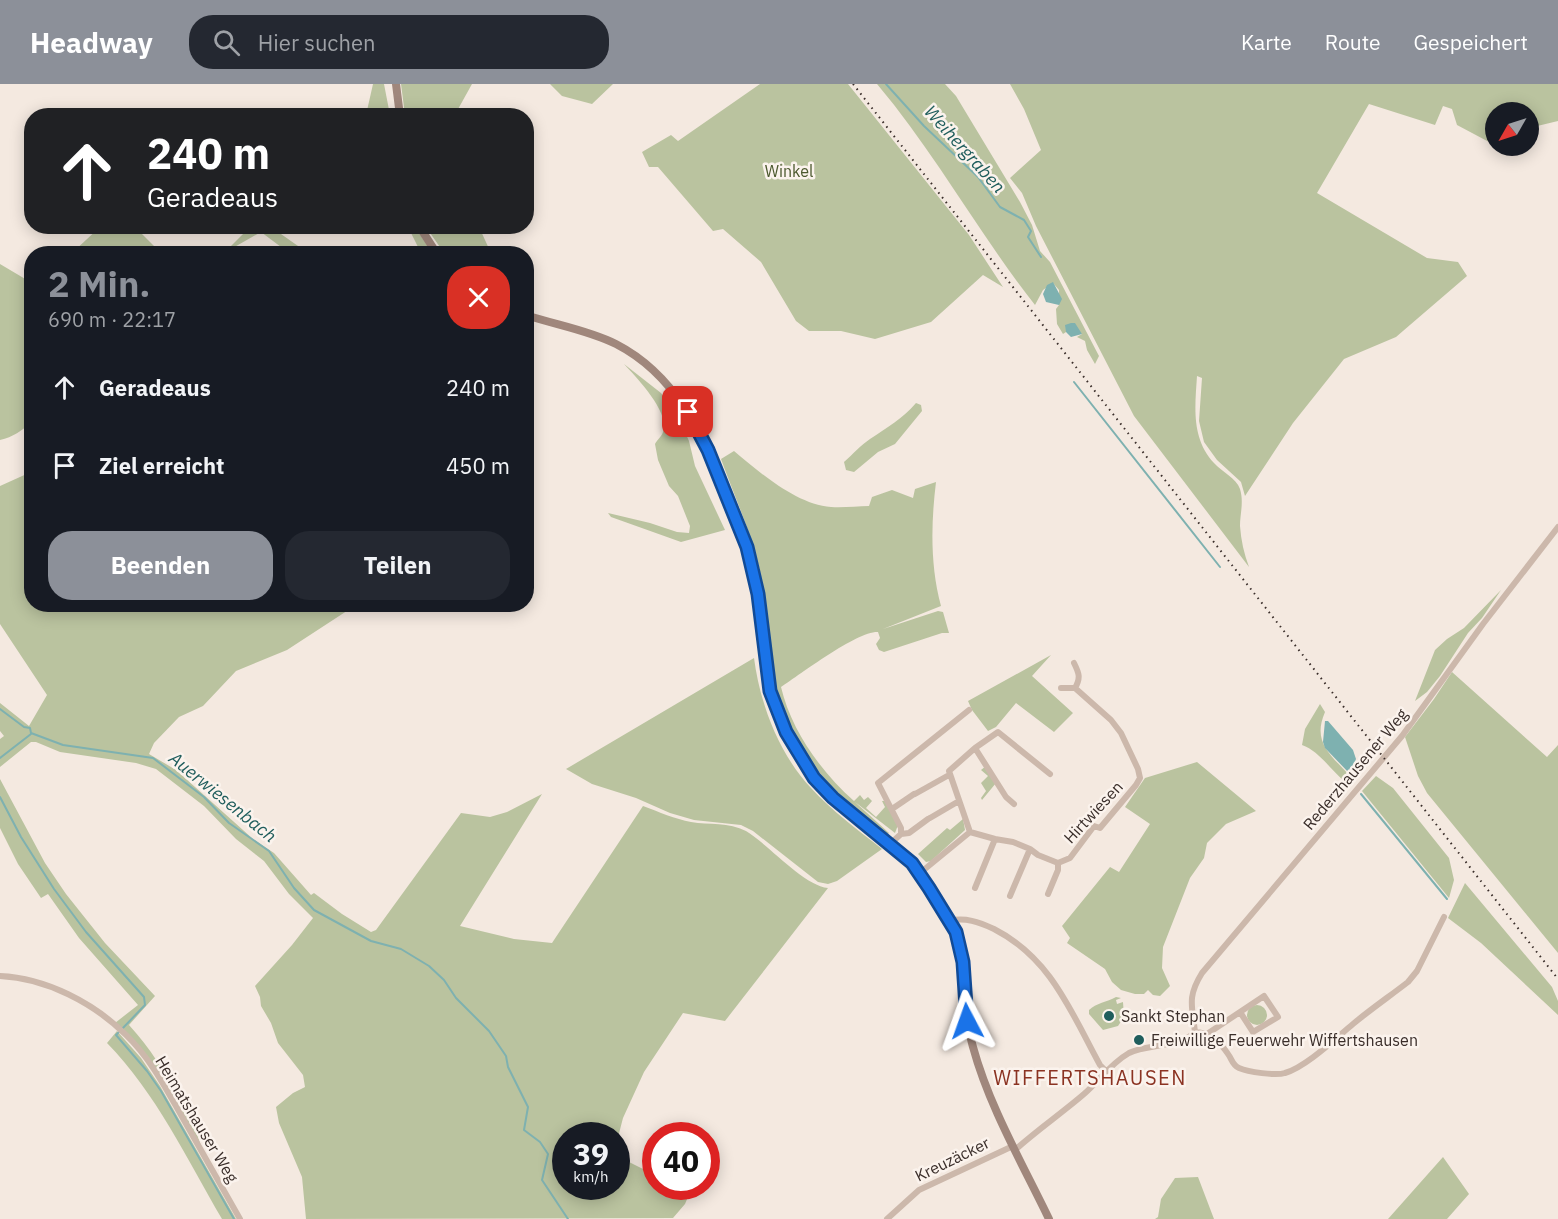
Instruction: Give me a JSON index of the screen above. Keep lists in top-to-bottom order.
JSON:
{
  "streets": {
    "street": [
      "Rederzhausener Weg",
      "Hirtwiesen",
      "Heimatshauser Weg",
      "Kreuzäcker"
    ]
  },
  "districts": ["WIFFERTSHAUSEN"],
  "water": ["Weihergraben", "Auerwiesenbach"],
  "parks": ["Winkel"],
  "places": ["Sankt Stephan", "Freiwillige Feuerwehr Wiffertshausen"],
  "north": "bottom left",
  "page": {
    "header": "Headway",
    "search": "Hier suchen",
    "nav": ["Karte", "Route", "Gespeichert"],
    "turn": ["240 m", "Geradeaus"],
    "heading": ["2 Min.", "690 m · 22:17"],
    "list": [
      {
        "name": "Geradeaus",
        "value": "240 m"
      },
      {
        "name": "Ziel erreicht",
        "value": "450 m"
      }
    ],
    "buttons": ["Beenden", "Teilen"],
    "speed": "39 km/h",
    "limit": "40"
  }
}
